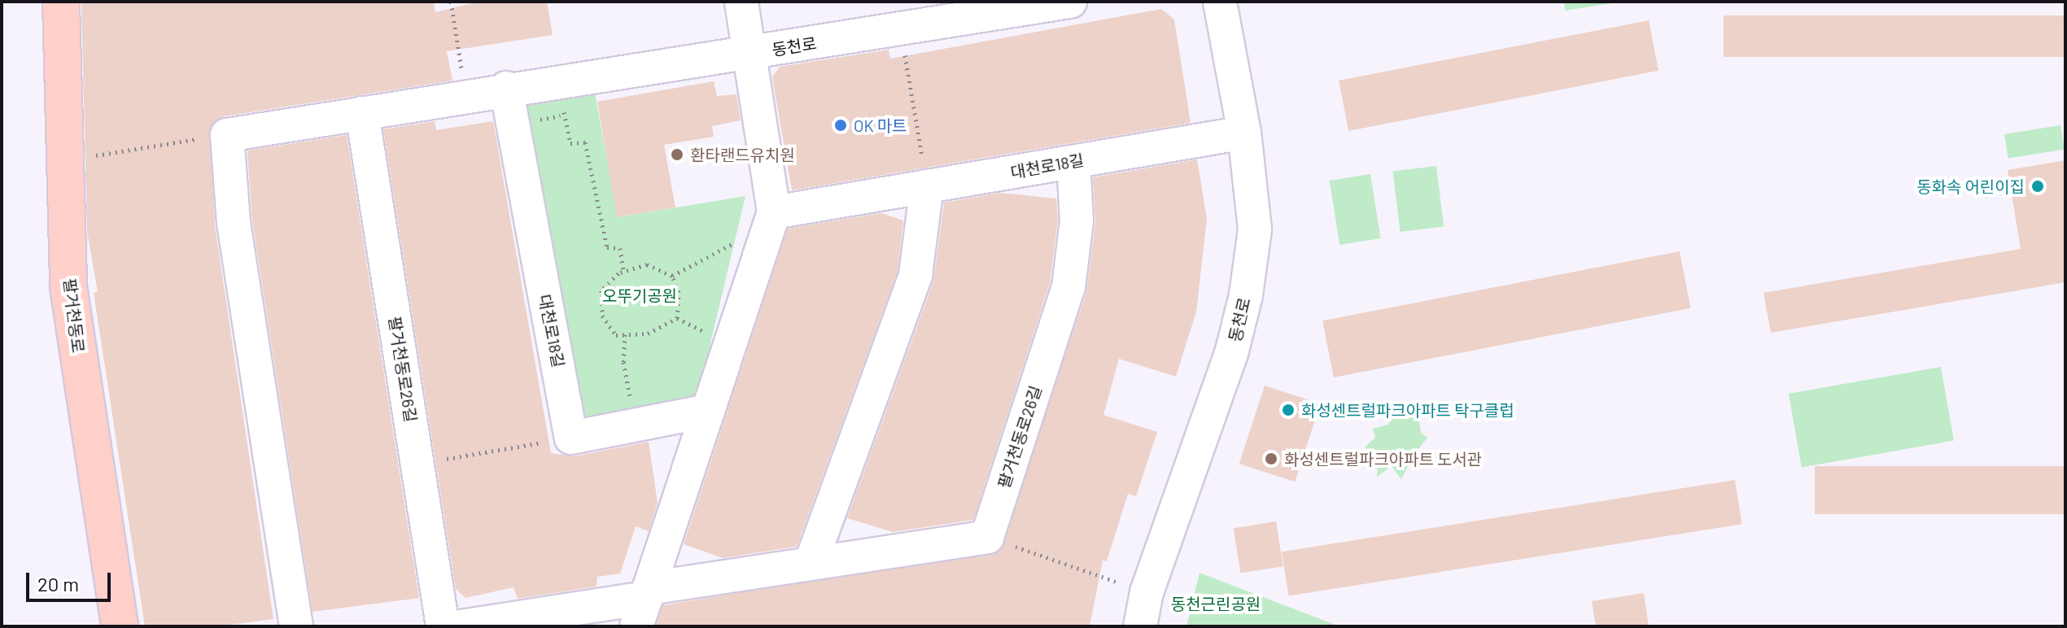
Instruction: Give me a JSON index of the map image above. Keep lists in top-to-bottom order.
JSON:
{
  "streets": {
    "main road": ["팔거천동로"],
    "street": ["동천로", "대천로18길", "팔거천동로26길"]
  },
  "crossings": [
    ["동천로", "대천로18길"],
    ["대천로18길", "팔거천동로26길"]
  ],
  "parks": ["오뚜기공원", "동천근린공원"],
  "places": [
    "OK 마트",
    "환타랜드유치원",
    "동화속 어린이집",
    "화성센트럴파크아파트 탁구클럽",
    "화성센트럴파크아파트 도서관"
  ],
  "scale_bar": "20 m"
}
